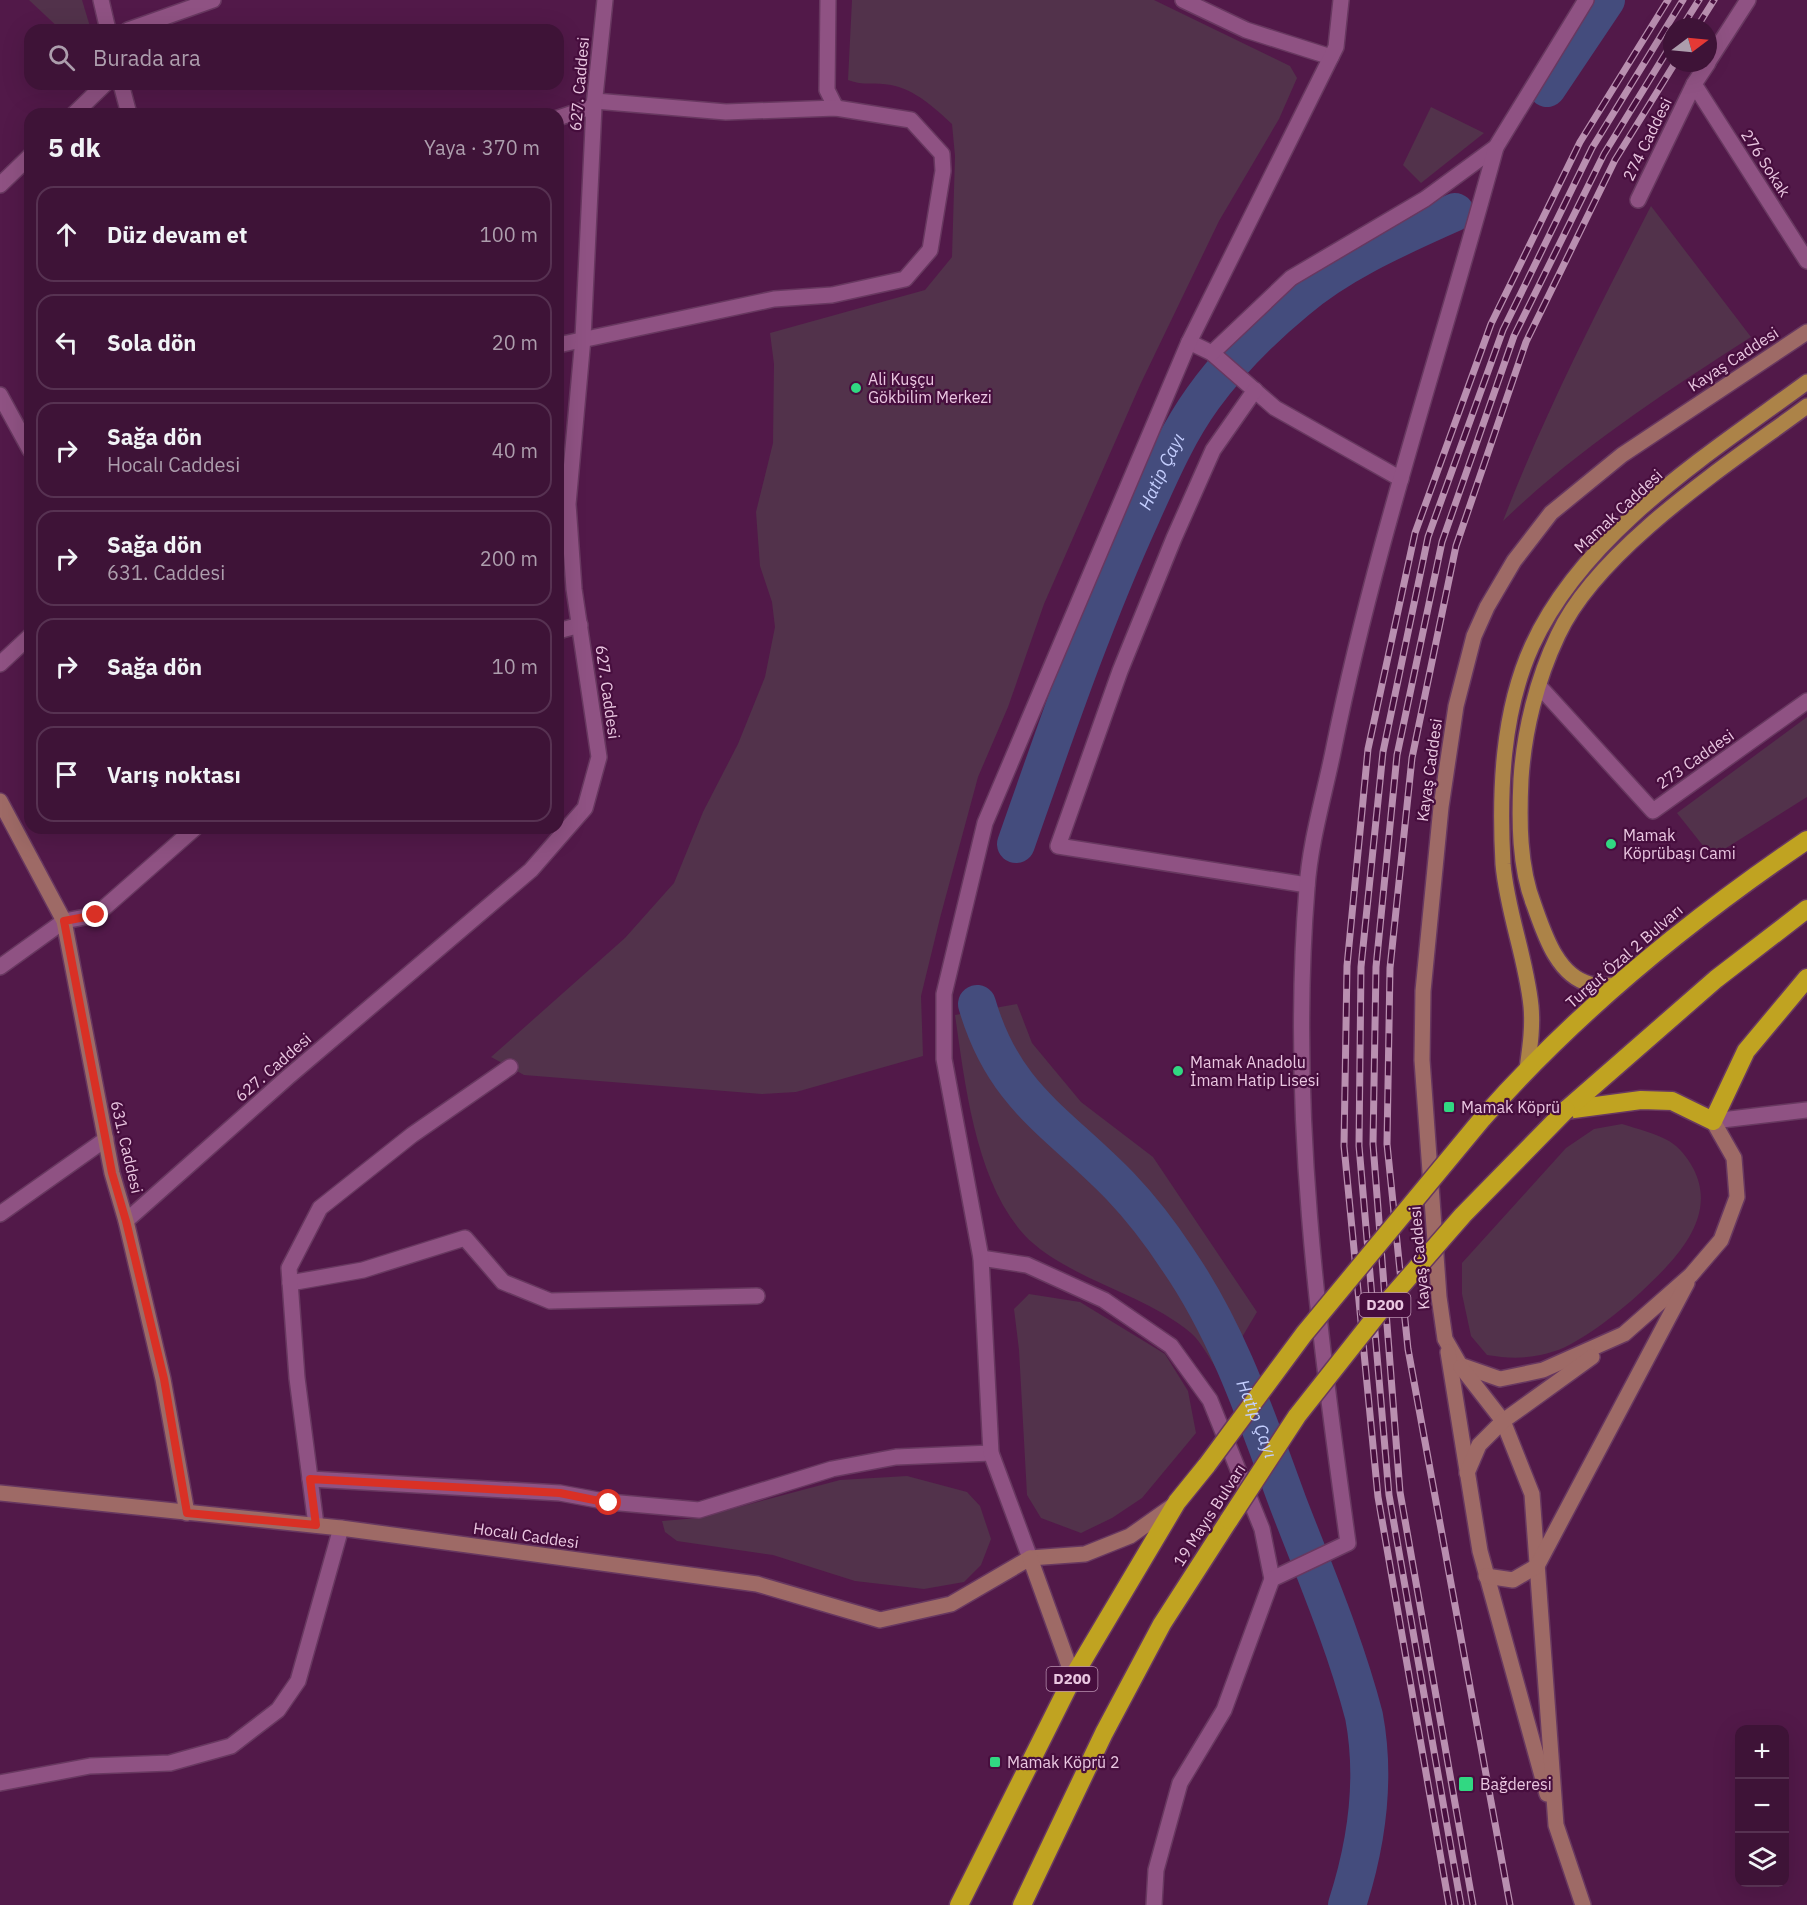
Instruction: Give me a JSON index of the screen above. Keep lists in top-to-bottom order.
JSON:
{
  "streets": {
    "highway": ["Turgut Özal 2 Bulvarı", "D200", "19 Mayıs Bulvarı"],
    "main road": ["Mamak Caddesi"],
    "street": [
      "627. Caddesi",
      "274 Caddesi",
      "276 Sokak",
      "Kayaş Caddesi",
      "273 Caddesi",
      "631. Caddesi",
      "Hocalı Caddesi"
    ]
  },
  "crossings": [
    ["627. Caddesi", "631. Caddesi"],
    ["274 Caddesi", "276 Sokak"],
    ["Mamak Caddesi", "273 Caddesi"],
    ["Mamak Caddesi", "Turgut Özal 2 Bulvarı"],
    ["Turgut Özal 2 Bulvarı", "19 Mayıs Bulvarı"],
    ["631. Caddesi", "Hocalı Caddesi"],
    ["D200", "19 Mayıs Bulvarı"]
  ],
  "water": ["Hatip Çayı"],
  "places": {
    "other": ["Ali Kuşçu Gökbilim Merkezi", "Mamak Köprübaşı Cami", "Mamak Anadolu İmam Hatip Lisesi"],
    "transit": ["Mamak Köprü", "Mamak Köprü 2", "Bağderesi"]
  },
  "north": "right",
  "page": {
    "search": "Burada ara",
    "heading": ["5 dk", "Yaya · 370 m"],
    "list": [
      ["Düz devam et", "100 m"],
      ["Sola dön", "20 m"],
      ["Sağa dön", "Hocalı Caddesi", "40 m"],
      ["Sağa dön", "631. Caddesi", "200 m"],
      ["Sağa dön", "10 m"],
      "Varış noktası"
    ],
    "map_buttons": ["+", "−"]
  }
}
